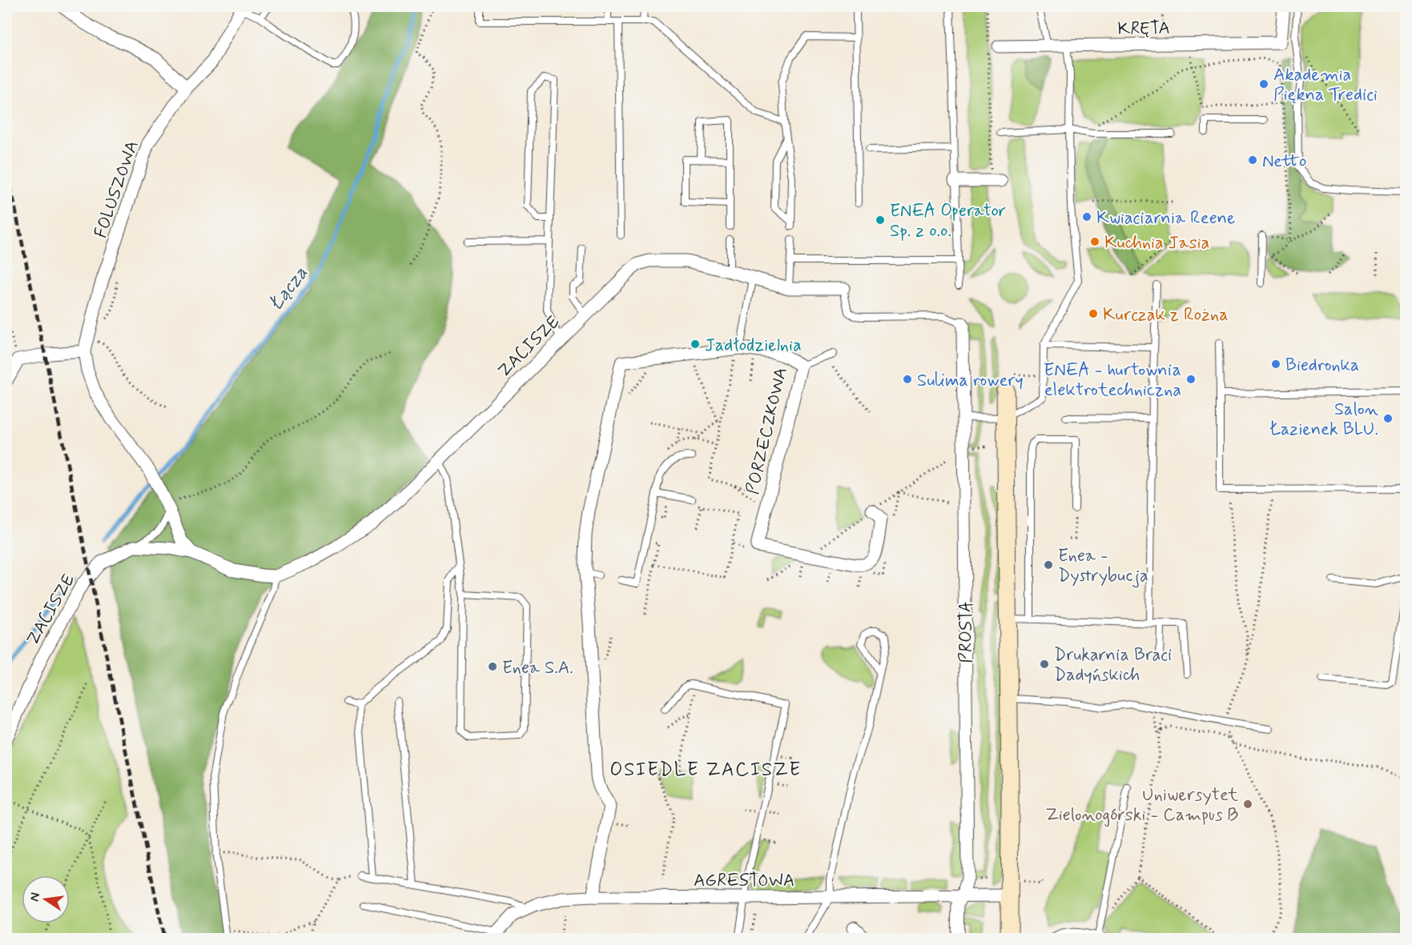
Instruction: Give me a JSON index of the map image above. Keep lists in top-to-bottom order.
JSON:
{
  "streets": {
    "street": [
      "KRĘTA",
      "FOLUSZOWA",
      "ZACISZE",
      "PORZECZKOWA",
      "PROSTA",
      "AGRESTOWA"
    ]
  },
  "crossings": [
    ["FOLUSZOWA", "ZACISZE"],
    ["PORZECZKOWA", "AGRESTOWA"],
    ["PROSTA", "AGRESTOWA"]
  ],
  "districts": ["OSIEDLE ZACISZE"],
  "water": ["Łącza"],
  "places": [
    "Akademia Piękna Tredici",
    "Netto",
    "Kwiaciarnia Reene",
    "ENEA Operator Sp. z o.o.",
    "Kuchnia Jasia",
    "Kurczak z Rożna",
    "Jadłodzielnia",
    "Biedronka",
    "Sulima rowery",
    "ENEA - hurtownia elektrotechniczna",
    "Salon Łazienek BLU.",
    "Enea - Dystrybucja",
    "Drukarnia Braci Dadyńskich",
    "Enea S.A.",
    "Uniwersytet Zielonogórski - Campus B"
  ],
  "north": "left"
}
